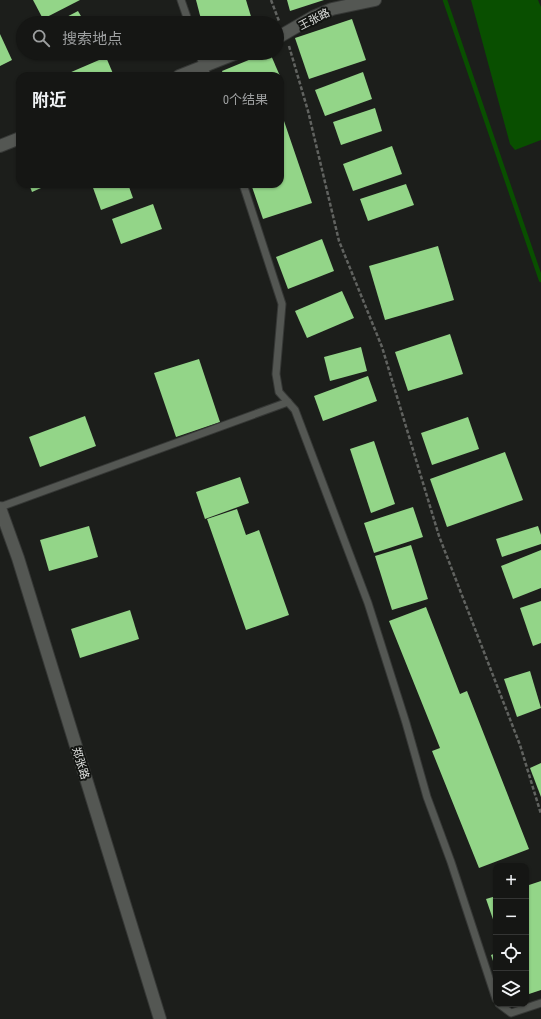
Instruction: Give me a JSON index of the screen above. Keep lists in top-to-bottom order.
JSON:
{
  "streets": {
    "street": ["王张路", "郑张路"]
  },
  "page": {
    "search": "搜索地点",
    "heading": ["附近", "0个结果"],
    "map_buttons": ["+", "−"]
  }
}
